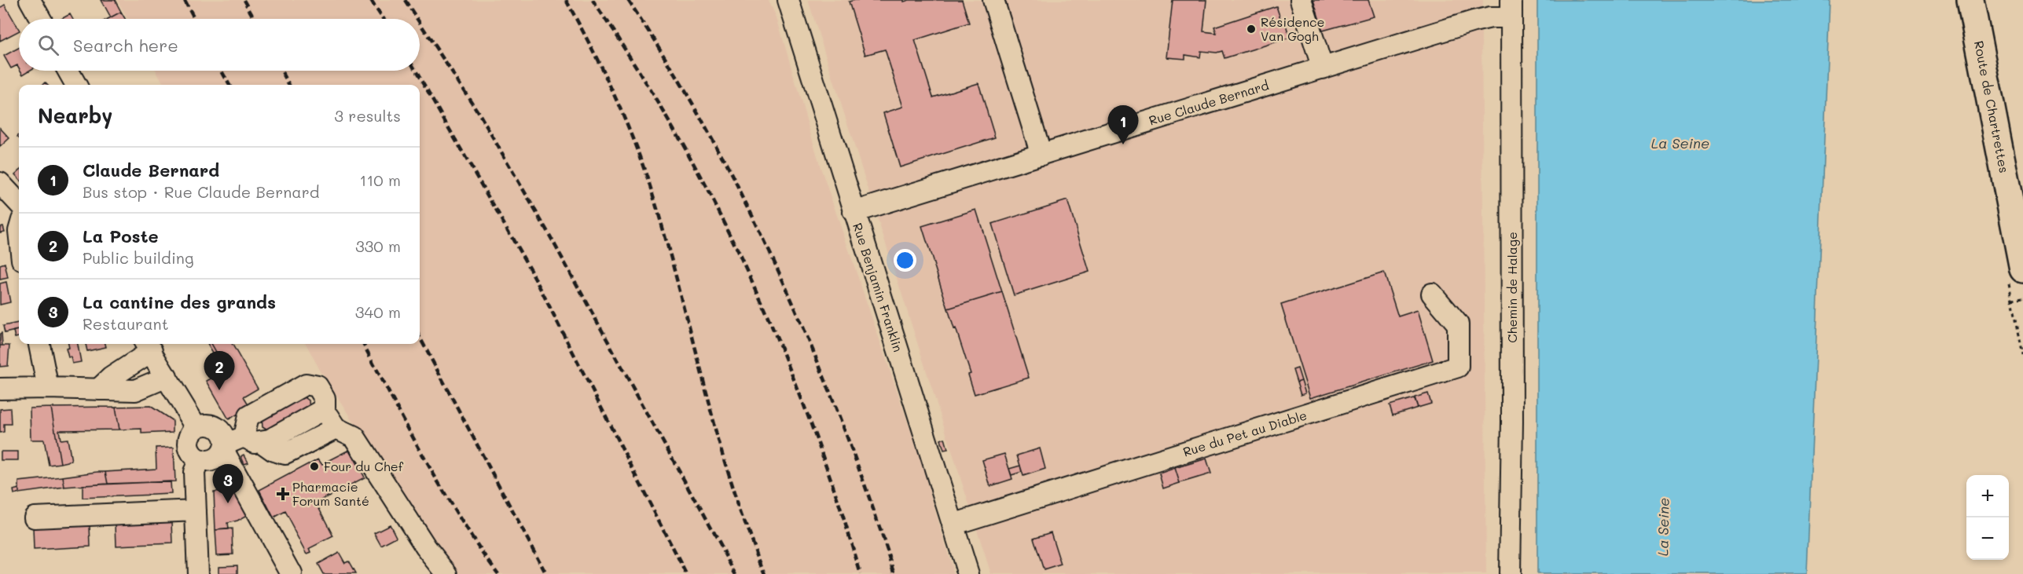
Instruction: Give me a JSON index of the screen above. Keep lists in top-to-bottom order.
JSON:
{
  "streets": {
    "main road": ["Route de Chartrettes"],
    "street": [
      "Rue Claude Bernard",
      "Rue Benjamin Franklin",
      "Chemin de Halage",
      "Rue du Pet au Diable"
    ]
  },
  "crossings": [
    ["Rue Claude Bernard", "Rue Benjamin Franklin"],
    ["Rue Claude Bernard", "Chemin de Halage"],
    ["Rue Benjamin Franklin", "Rue du Pet au Diable"]
  ],
  "water": ["La Seine"],
  "places": {
    "other": ["Résidence Van Gogh", "Four du Chef"],
    "health": ["Pharmacie Forum Santé"]
  },
  "page": {
    "search": "Search here",
    "heading": ["Nearby", "3 results"],
    "pins": ["1", "2", "3"],
    "list": [
      {
        "mark": "1",
        "name": "Claude Bernard",
        "note": "Bus stop · Rue Claude Bernard",
        "value": "110 m"
      },
      {
        "mark": "2",
        "name": "La Poste",
        "note": "Public building",
        "value": "330 m"
      },
      {
        "mark": "3",
        "name": "La cantine des grands",
        "note": "Restaurant",
        "value": "340 m"
      }
    ],
    "map_buttons": ["+", "−"]
  }
}
